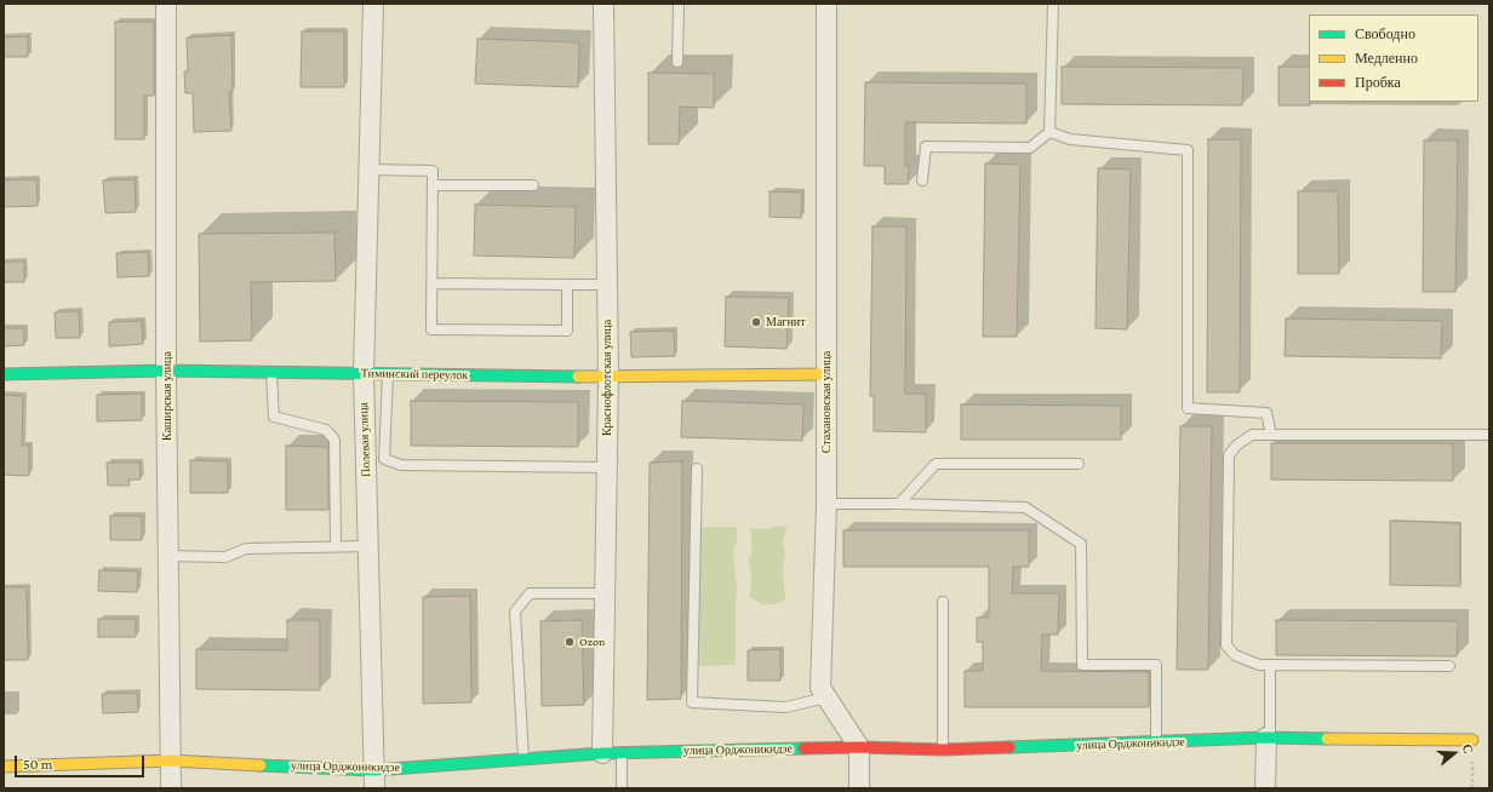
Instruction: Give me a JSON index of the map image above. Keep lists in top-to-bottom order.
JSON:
{
  "streets": {
    "street": [
      "Тиминский переулок",
      "Краснофлотская улица",
      "Каширская улица",
      "Стахановская улица",
      "Полевая улица",
      "улица Орджоникидзе"
    ]
  },
  "crossings": [
    ["Тиминский переулок", "Краснофлотская улица"],
    ["Тиминский переулок", "Каширская улица"],
    ["Тиминский переулок", "Стахановская улица"],
    ["Тиминский переулок", "Полевая улица"],
    ["Краснофлотская улица", "улица Орджоникидзе"],
    ["Каширская улица", "улица Орджоникидзе"],
    ["Стахановская улица", "улица Орджоникидзе"],
    ["Полевая улица", "улица Орджоникидзе"]
  ],
  "places": ["Магнит", "Ozon"],
  "legend": ["Свободно", "Медленно", "Пробка"],
  "scale_bar": "50 m",
  "north": "right"
}
